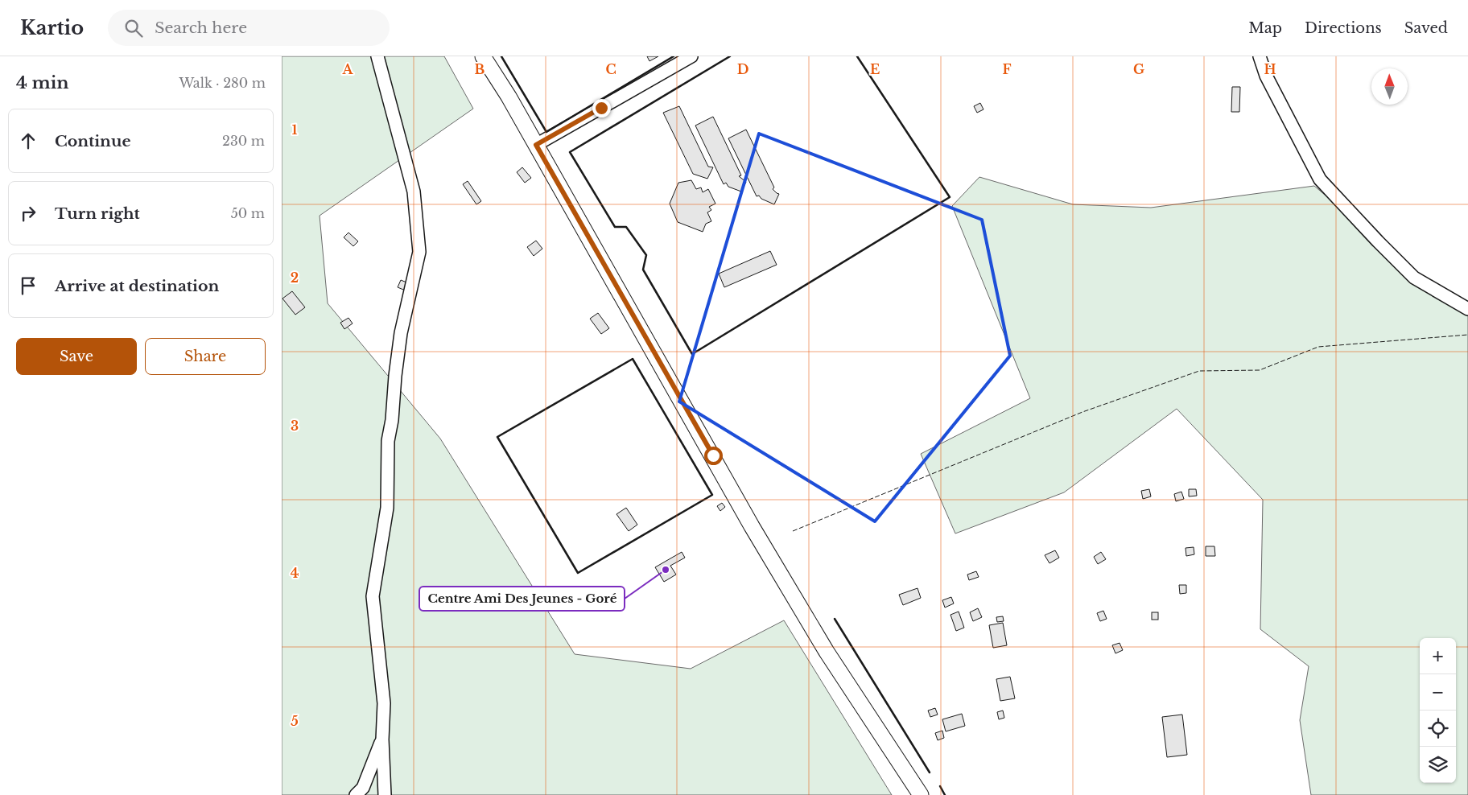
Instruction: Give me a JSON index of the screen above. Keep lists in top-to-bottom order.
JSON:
{
  "places": ["Centre Ami Des Jeunes - Goré"],
  "north": "top",
  "page": {
    "header": "Kartio",
    "search": "Search here",
    "nav": ["Map", "Directions", "Saved"],
    "heading": ["4 min", "Walk · 280 m"],
    "list": [
      ["Continue", "230 m"],
      ["Turn right", "50 m"],
      "Arrive at destination"
    ],
    "buttons": ["Save", "Share"],
    "map_buttons": ["+", "−"]
  },
  "grid": {
    "columns": [
      "A",
      "B",
      "C",
      "D",
      "E",
      "F",
      "G",
      "H"
    ],
    "rows": [
      "1",
      "2",
      "3",
      "4",
      "5"
    ]
  }
}
